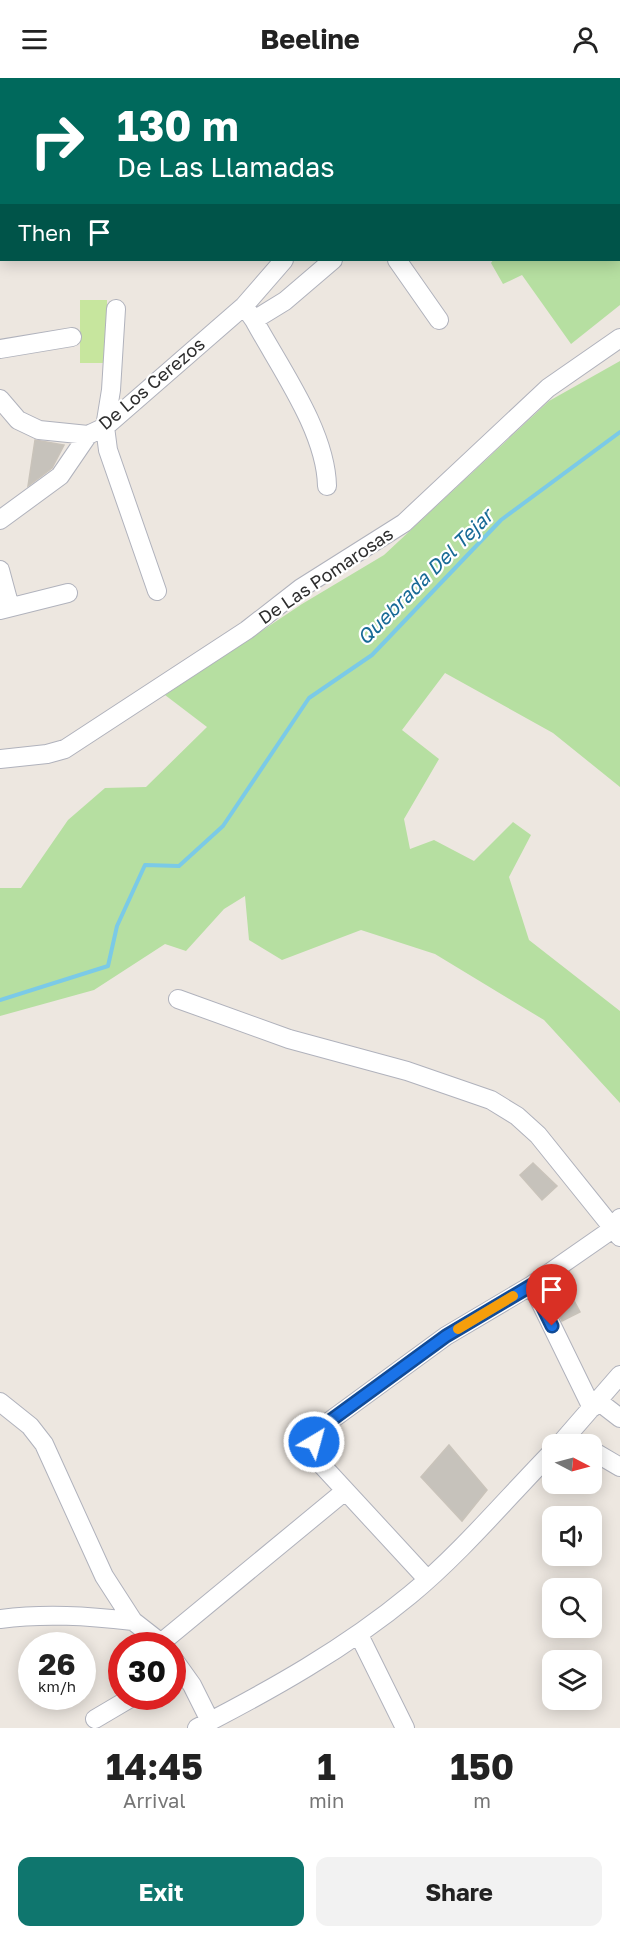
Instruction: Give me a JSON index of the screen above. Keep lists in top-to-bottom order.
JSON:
{
  "streets": {
    "street": ["De Los Cerezos", "De Las Pomarosas"]
  },
  "water": ["Quebrada Del Tejar"],
  "north": "right",
  "page": {
    "header": "Beeline",
    "turn": ["130 m", "De Las Llamadas"],
    "then": "Then",
    "speed": "26 km/h",
    "limit": "30",
    "eta": [
      "14:45",
      "Arrival",
      "1",
      "min",
      "150",
      "m"
    ],
    "buttons": ["Exit", "Share"]
  }
}
